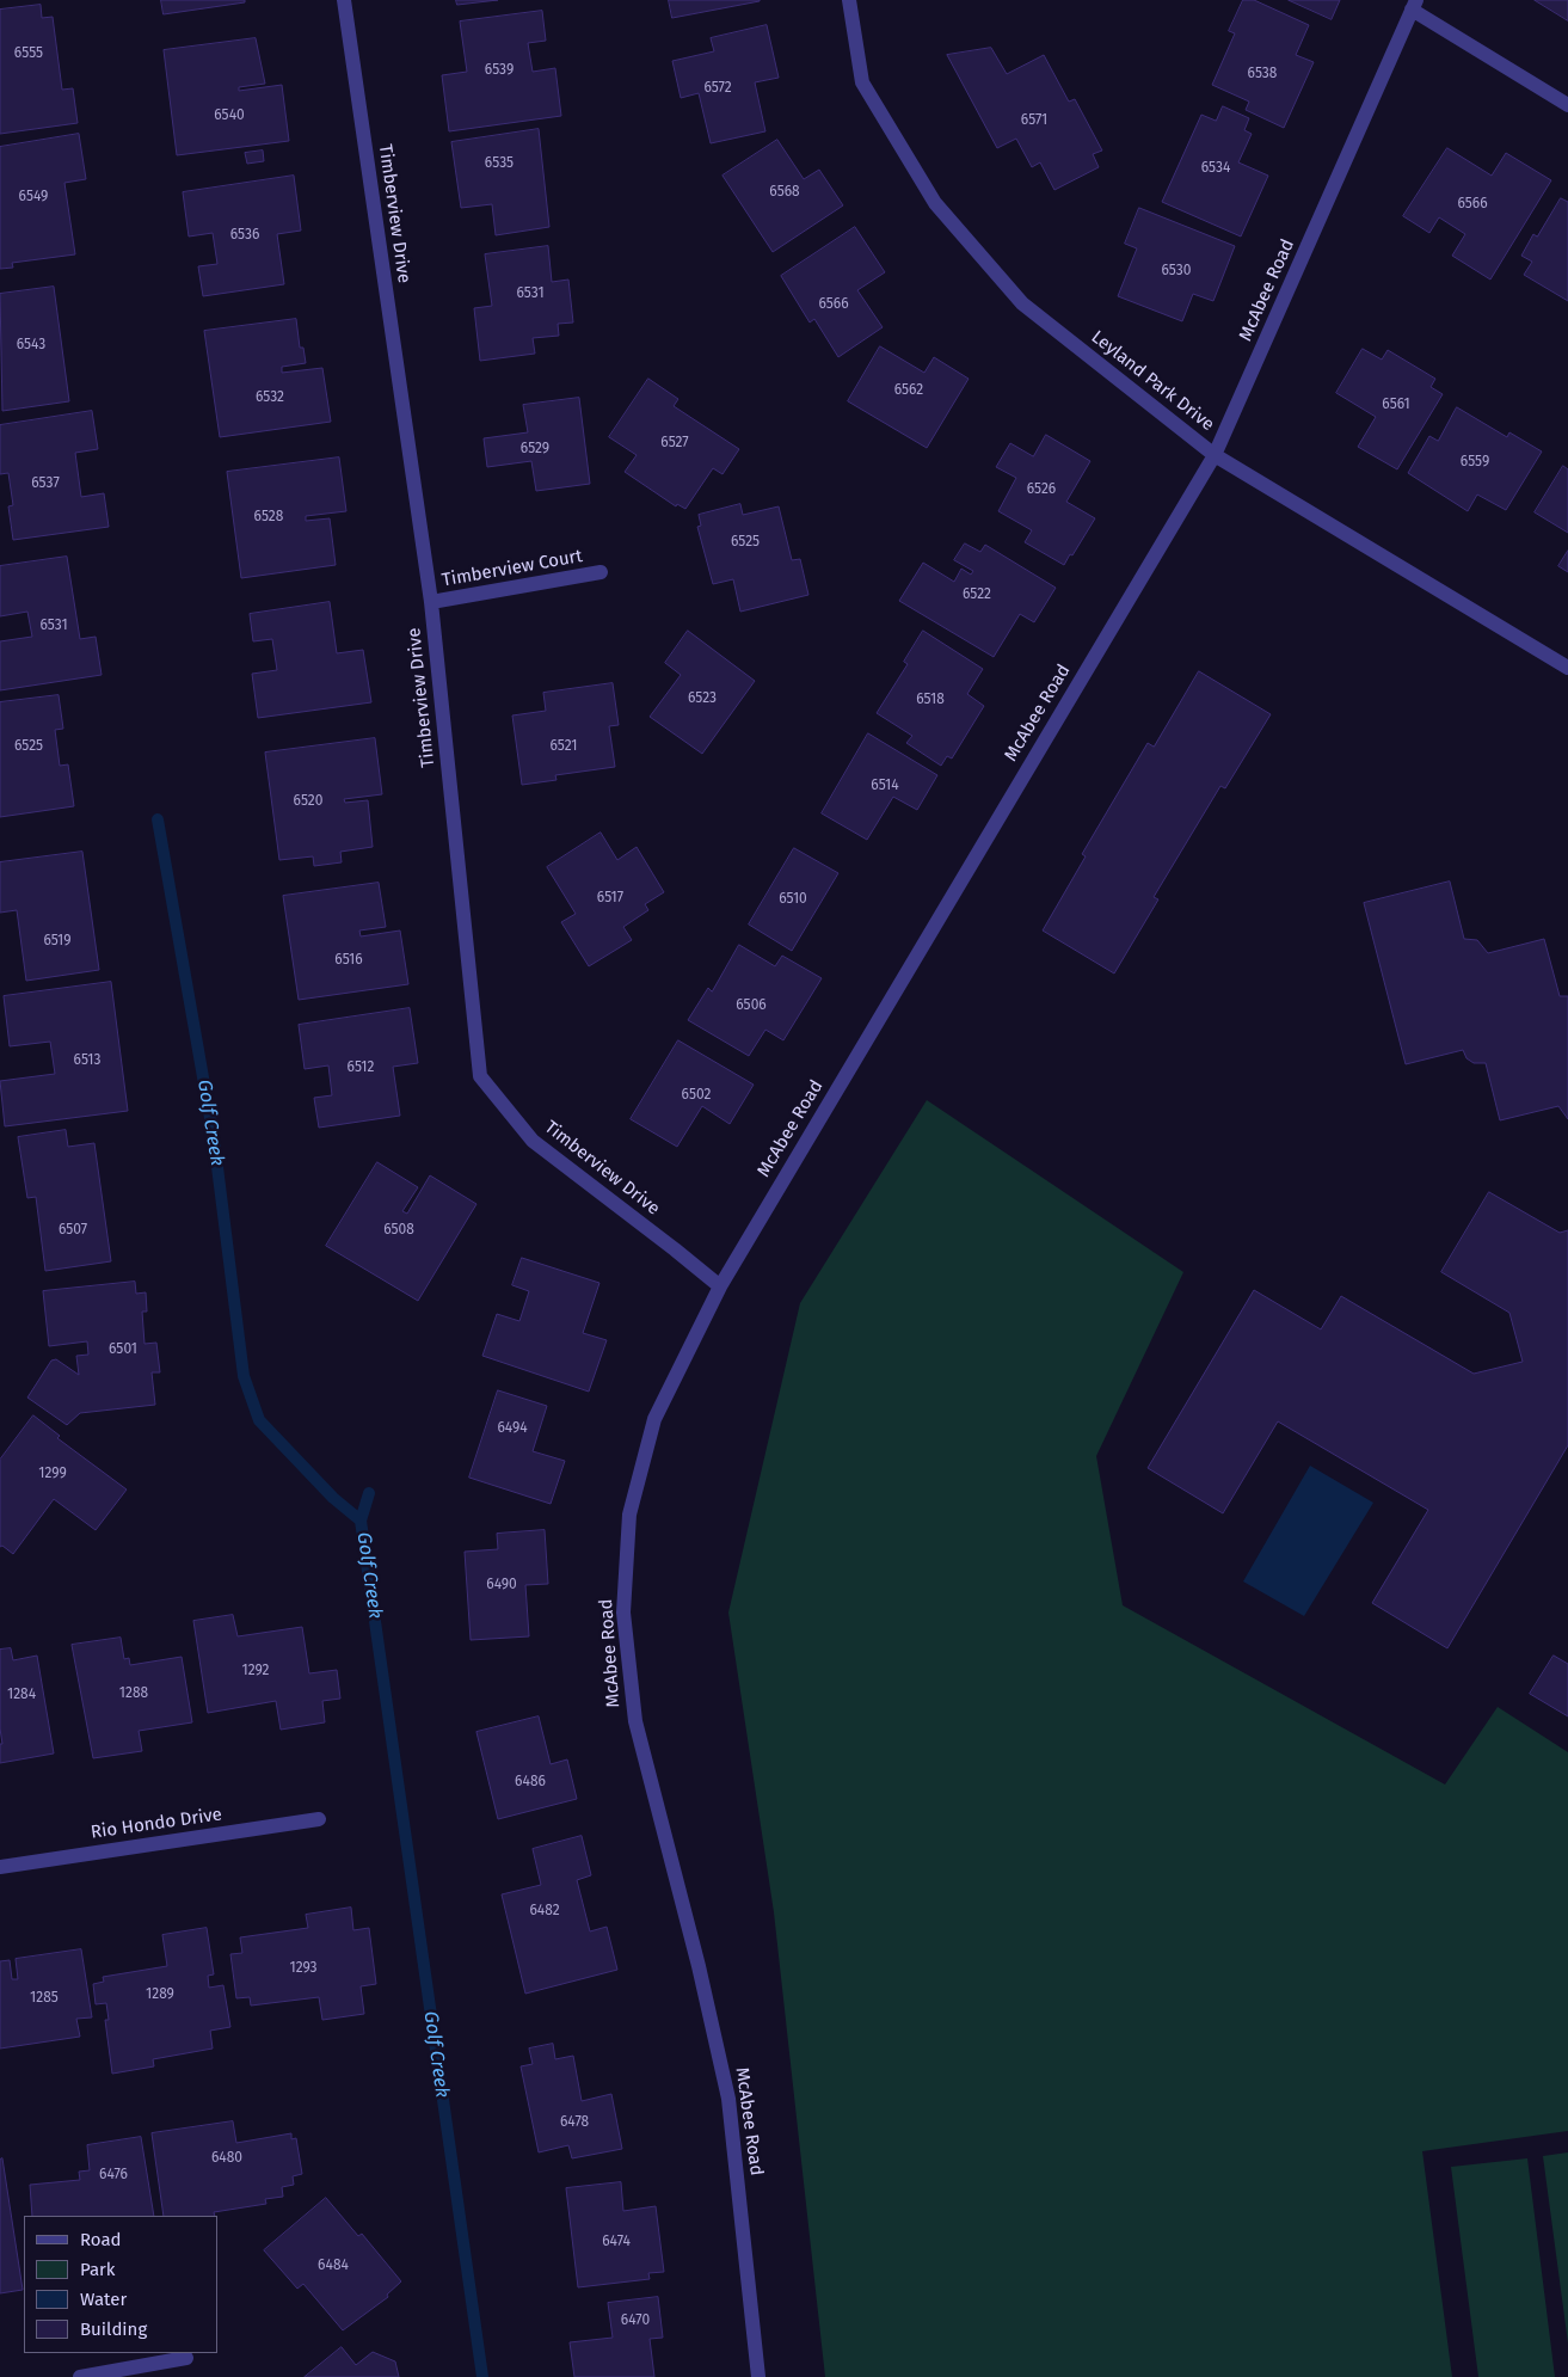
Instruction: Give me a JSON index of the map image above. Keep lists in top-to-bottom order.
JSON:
{
  "streets": {
    "street": [
      "Timberview Drive",
      "McAbee Road",
      "Leyland Park Drive",
      "Timberview Court",
      "Rio Hondo Drive"
    ]
  },
  "crossings": [
    ["Timberview Drive", "McAbee Road"],
    ["Timberview Drive", "Timberview Court"],
    ["McAbee Road", "Leyland Park Drive"]
  ],
  "water": ["Golf Creek"],
  "house_numbers": [
    "6555",
    "6539",
    "6538",
    "6572",
    "6540",
    "6571",
    "6535",
    "6534",
    "6568",
    "6549",
    "6566",
    "6536",
    "6530",
    "6531",
    "6566",
    "6543",
    "6562",
    "6532",
    "6561",
    "6527",
    "6529",
    "6559",
    "6537",
    "6526",
    "6528",
    "6525",
    "6522",
    "6531",
    "6523",
    "6518",
    "6525",
    "6521",
    "6514",
    "6520",
    "6517",
    "6510",
    "6519",
    "6516",
    "6506",
    "6513",
    "6512",
    "6502",
    "6507",
    "6508",
    "6501",
    "6494",
    "1299",
    "6490",
    "1292",
    "1288",
    "1284",
    "6486",
    "6482",
    "1293",
    "1289",
    "1285",
    "6478",
    "6480",
    "6476",
    "6474",
    "6484",
    "6470"
  ],
  "legend": [
    "Road",
    "Park",
    "Water",
    "Building"
  ]
}
